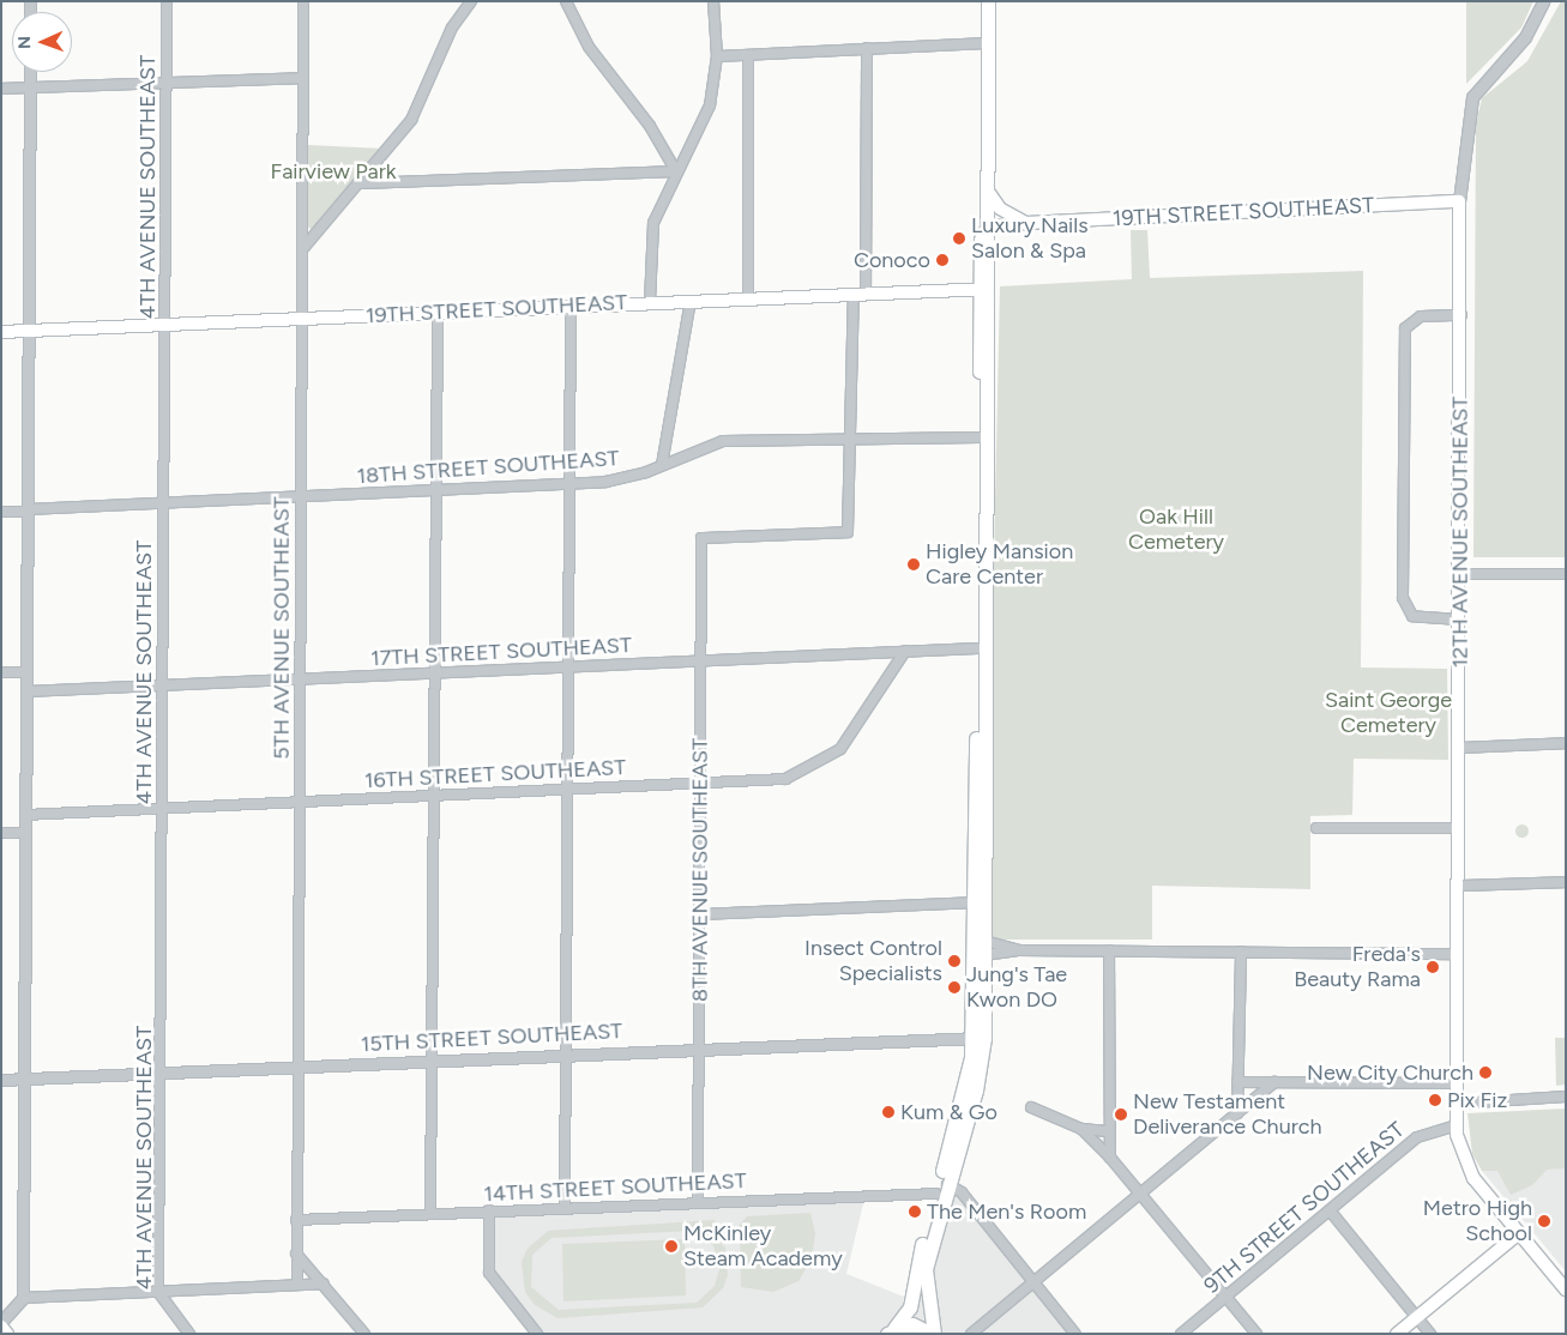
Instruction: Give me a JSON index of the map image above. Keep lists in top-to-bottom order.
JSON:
{
  "streets": {
    "main road": ["19TH STREET SOUTHEAST", "12TH AVENUE SOUTHEAST"],
    "street": [
      "4TH AVENUE SOUTHEAST",
      "18TH STREET SOUTHEAST",
      "5TH AVENUE SOUTHEAST",
      "17TH STREET SOUTHEAST",
      "16TH STREET SOUTHEAST",
      "8TH AVENUE SOUTHEAST",
      "15TH STREET SOUTHEAST",
      "14TH STREET SOUTHEAST",
      "9TH STREET SOUTHEAST"
    ]
  },
  "crossings": [
    ["4TH AVENUE SOUTHEAST", "19TH STREET SOUTHEAST"],
    ["4TH AVENUE SOUTHEAST", "18TH STREET SOUTHEAST"],
    ["4TH AVENUE SOUTHEAST", "17TH STREET SOUTHEAST"],
    ["4TH AVENUE SOUTHEAST", "16TH STREET SOUTHEAST"],
    ["4TH AVENUE SOUTHEAST", "15TH STREET SOUTHEAST"],
    ["19TH STREET SOUTHEAST", "12TH AVENUE SOUTHEAST"],
    ["19TH STREET SOUTHEAST", "5TH AVENUE SOUTHEAST"],
    ["18TH STREET SOUTHEAST", "5TH AVENUE SOUTHEAST"],
    ["18TH STREET SOUTHEAST", "8TH AVENUE SOUTHEAST"],
    ["12TH AVENUE SOUTHEAST", "9TH STREET SOUTHEAST"],
    ["5TH AVENUE SOUTHEAST", "17TH STREET SOUTHEAST"],
    ["5TH AVENUE SOUTHEAST", "16TH STREET SOUTHEAST"],
    ["5TH AVENUE SOUTHEAST", "15TH STREET SOUTHEAST"],
    ["5TH AVENUE SOUTHEAST", "14TH STREET SOUTHEAST"],
    ["17TH STREET SOUTHEAST", "16TH STREET SOUTHEAST"],
    ["17TH STREET SOUTHEAST", "8TH AVENUE SOUTHEAST"],
    ["16TH STREET SOUTHEAST", "8TH AVENUE SOUTHEAST"],
    ["8TH AVENUE SOUTHEAST", "15TH STREET SOUTHEAST"],
    ["8TH AVENUE SOUTHEAST", "14TH STREET SOUTHEAST"]
  ],
  "parks": ["Fairview Park", "Oak Hill Cemetery", "Saint George Cemetery"],
  "places": [
    "Luxury Nails Salon & Spa",
    "Conoco",
    "Higley Mansion Care Center",
    "Insect Control Specialists",
    "Freda's Beauty Rama",
    "Jung's Tae Kwon DO",
    "New City Church",
    "Pix Fiz",
    "Kum & Go",
    "New Testament Deliverance Church",
    "The Men's Room",
    "Metro High School",
    "McKinley Steam Academy"
  ],
  "north": "left"
}
